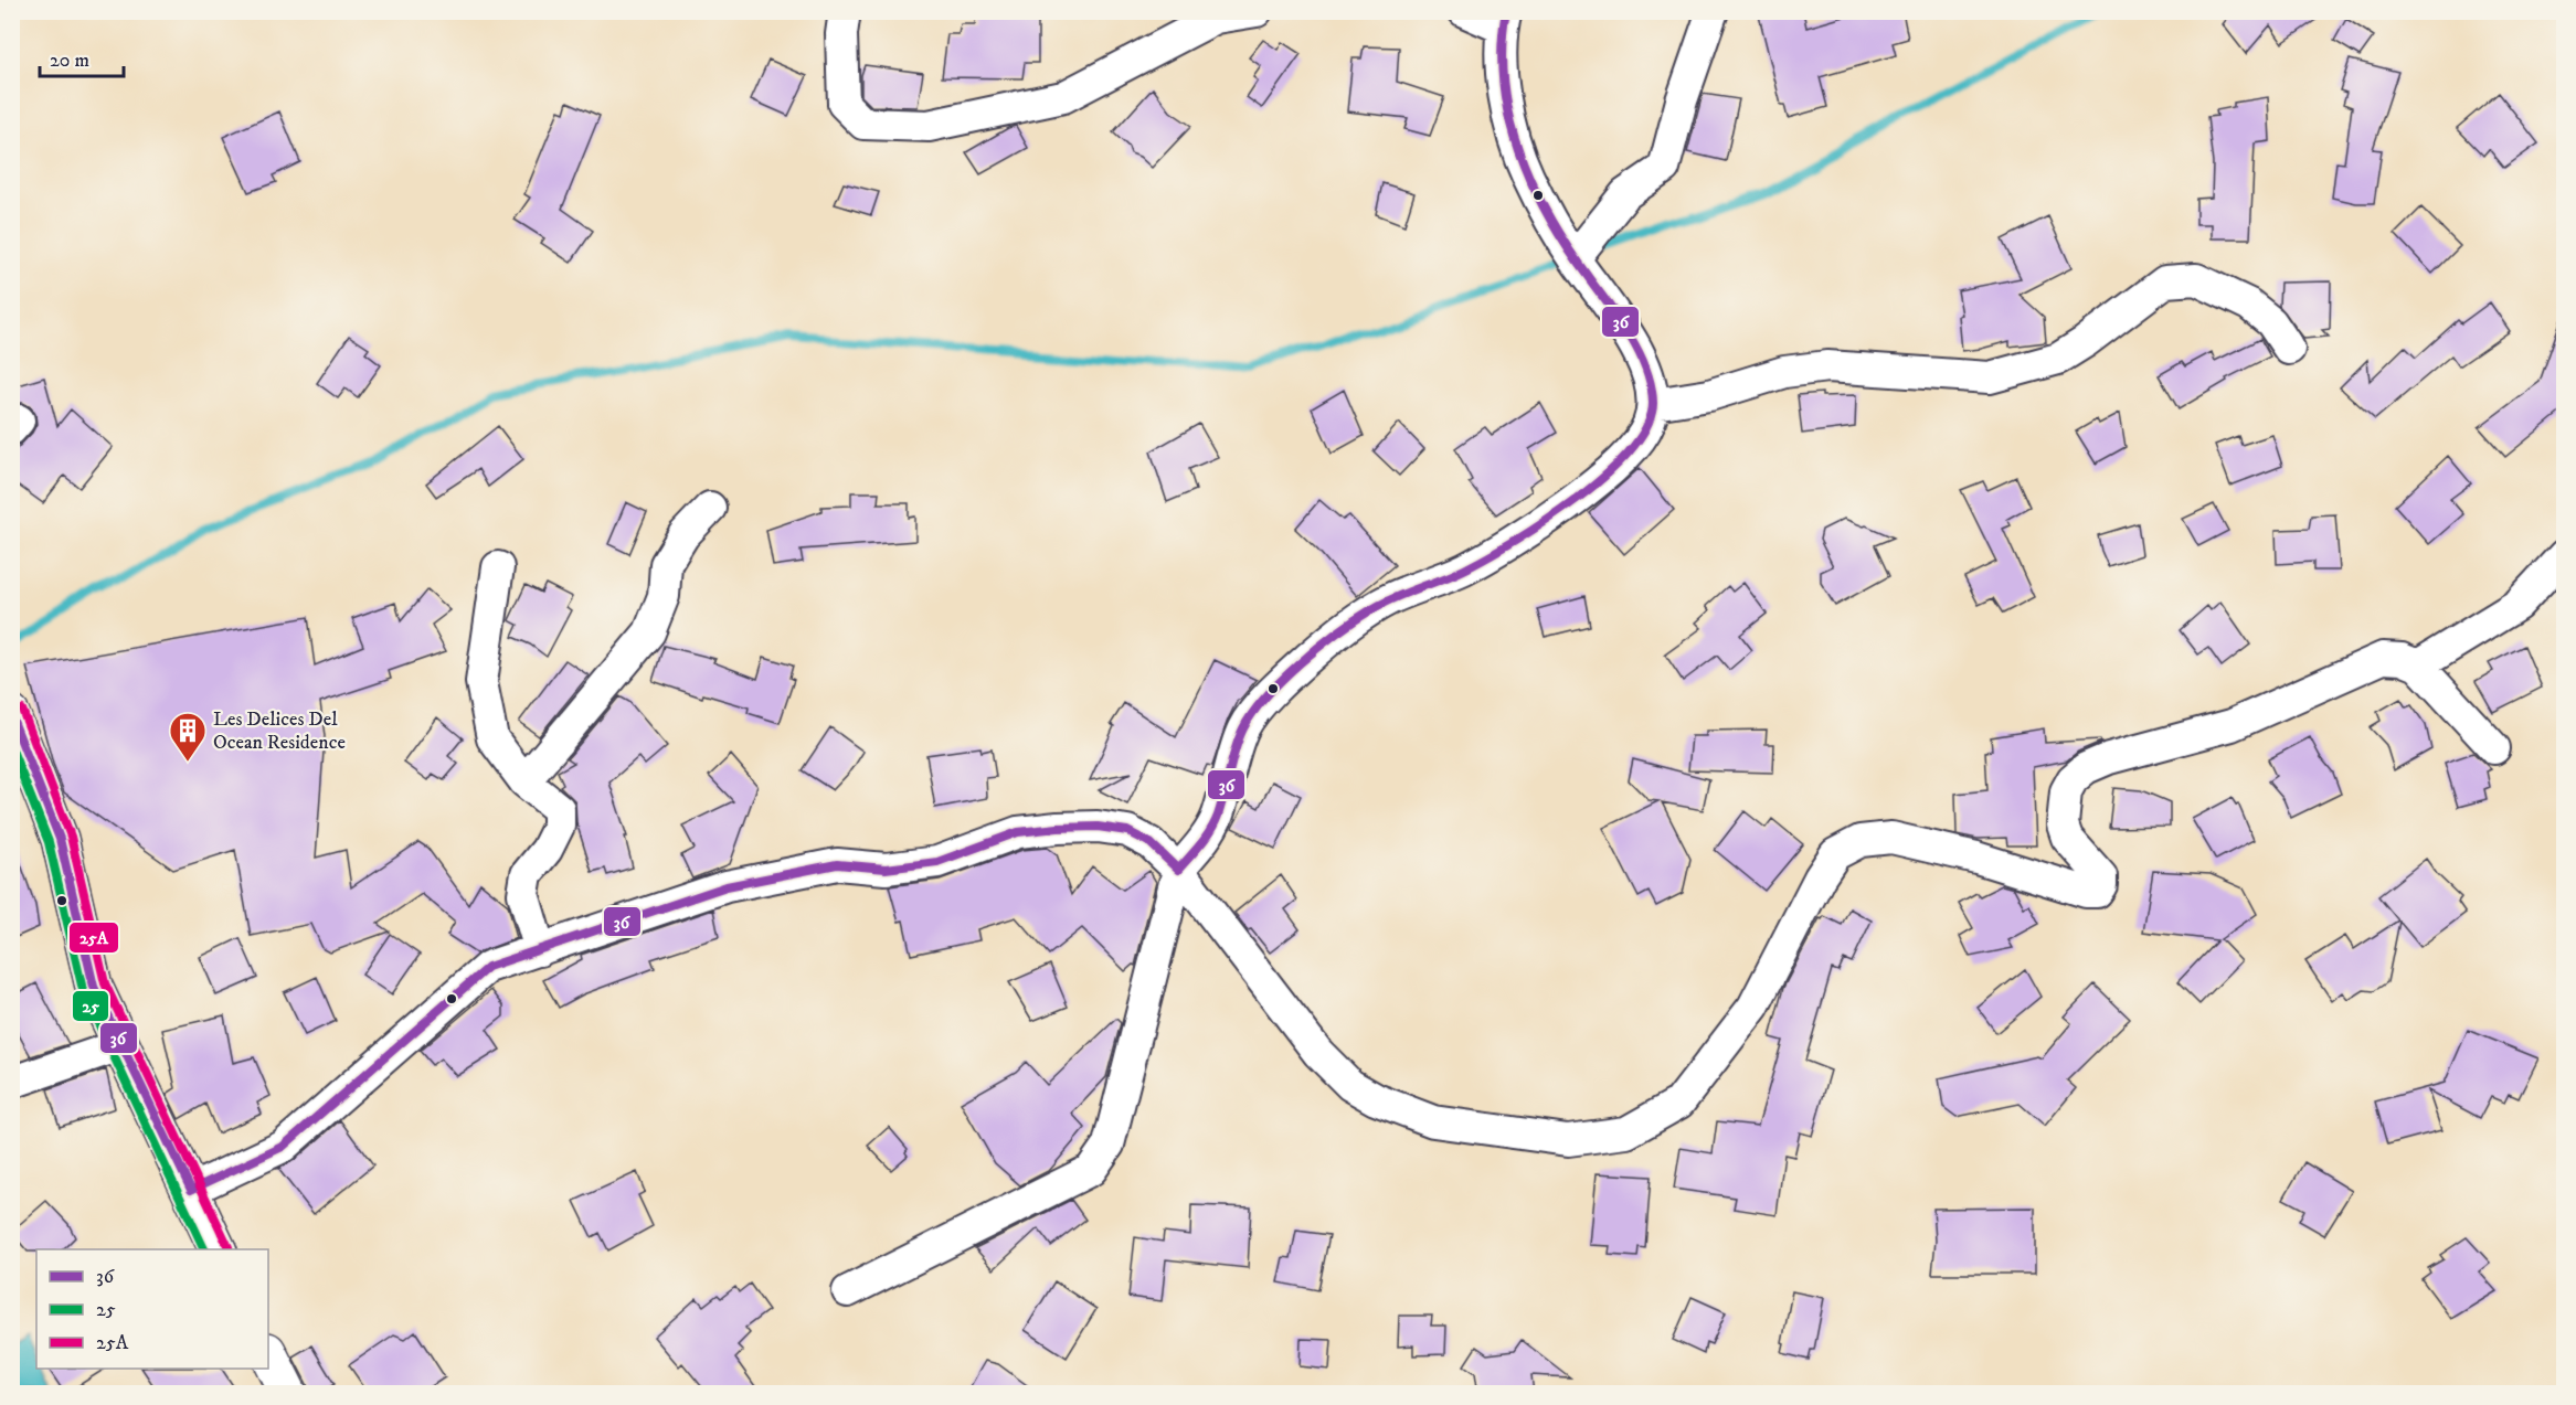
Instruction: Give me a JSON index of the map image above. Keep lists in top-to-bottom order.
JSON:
{
  "places": {
    "building": ["Les Delices Del Ocean Residence"]
  },
  "lines": ["transit line 36", "transit line 25A", "transit line 25"],
  "legend": ["36", "25", "25A"],
  "scale_bar": "20 m"
}
